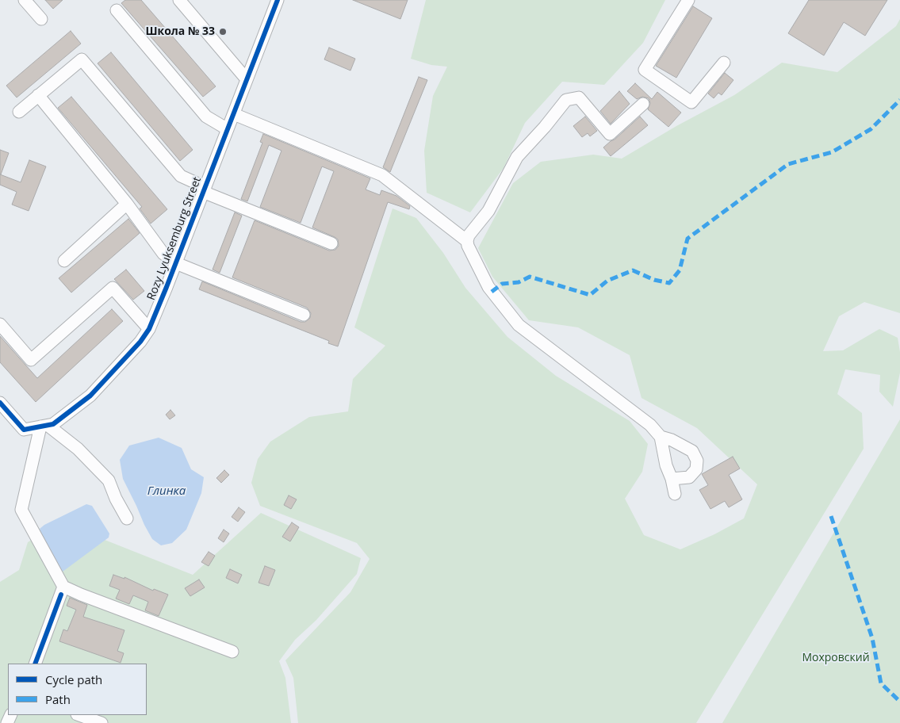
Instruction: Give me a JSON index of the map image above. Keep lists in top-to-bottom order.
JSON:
{
  "streets": {
    "street": ["Rozy Lyuksemburg Street"]
  },
  "water": ["Глинка"],
  "parks": ["Мохровский"],
  "places": ["Школа № 33"],
  "legend": ["Cycle path", "Path"]
}
